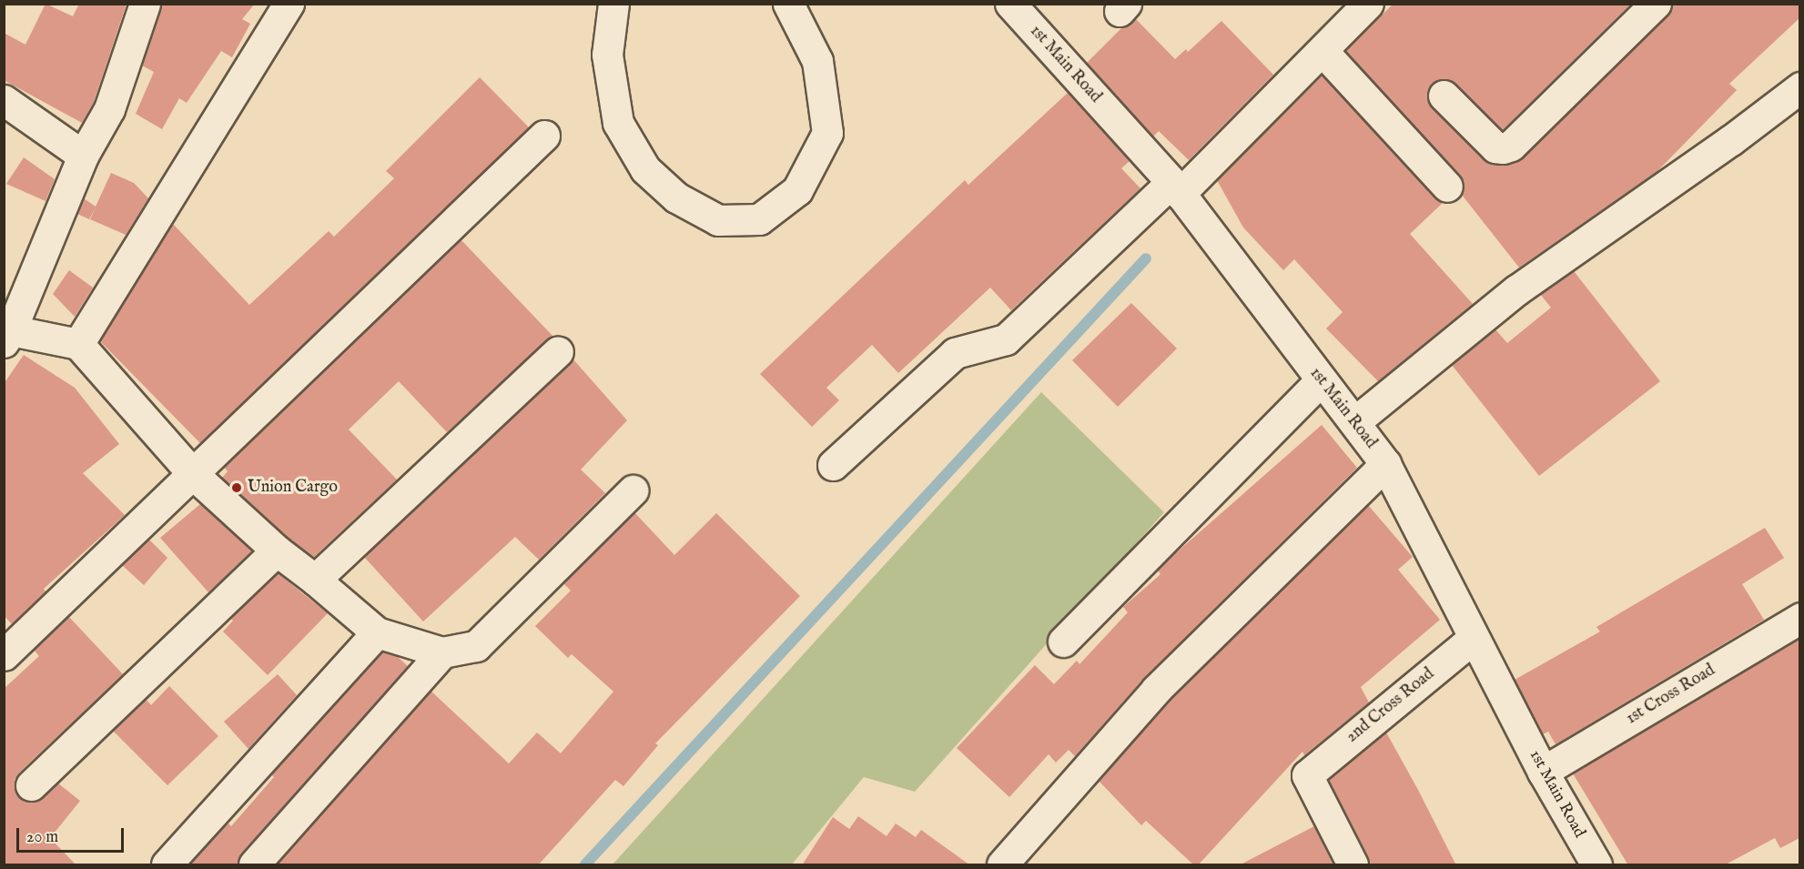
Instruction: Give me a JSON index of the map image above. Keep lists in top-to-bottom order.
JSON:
{
  "streets": {
    "street": ["1st Main Road", "1st Cross Road", "2nd Cross Road"]
  },
  "crossings": [
    ["1st Main Road", "1st Cross Road"],
    ["1st Main Road", "2nd Cross Road"]
  ],
  "places": ["Union Cargo"],
  "scale_bar": "20 m"
}
